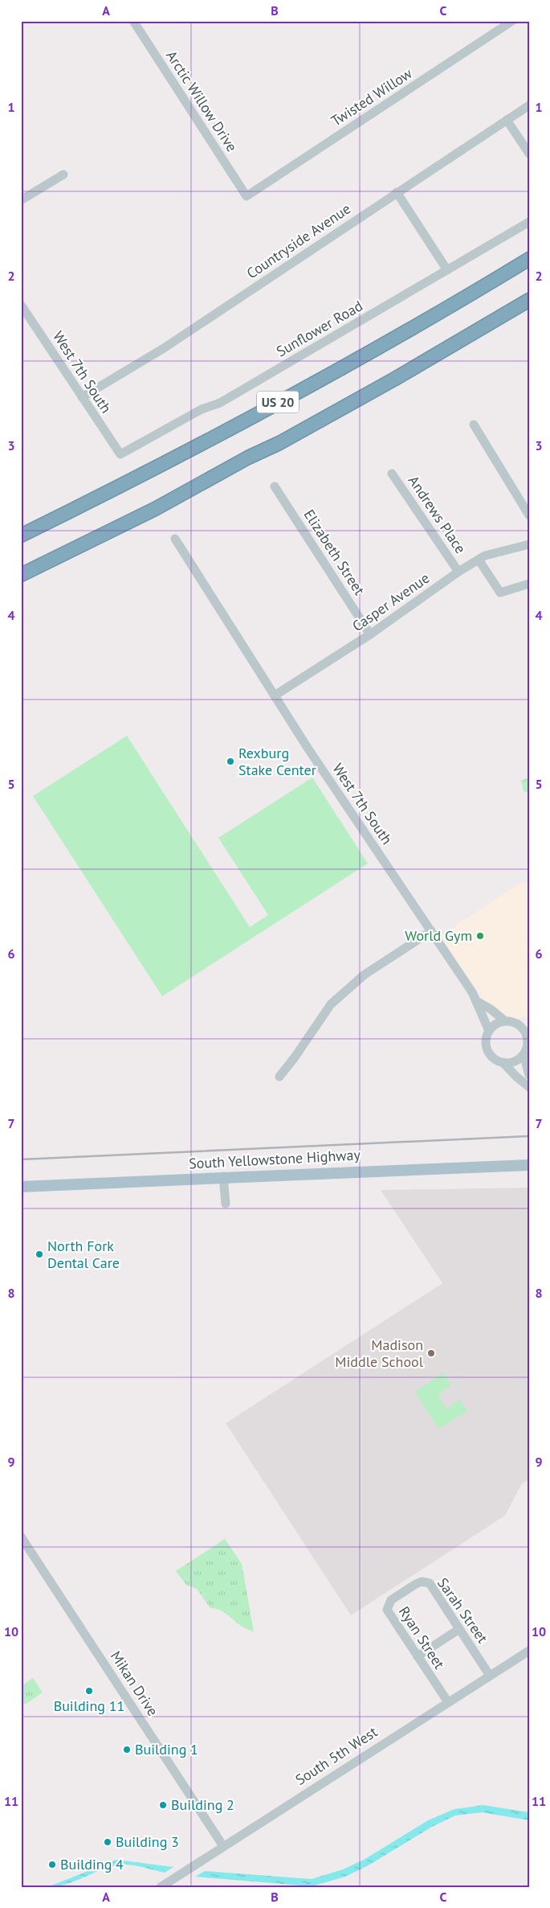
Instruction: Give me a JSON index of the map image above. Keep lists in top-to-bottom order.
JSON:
{
  "streets": {
    "highway": ["US 20"],
    "main road": ["South Yellowstone Highway"],
    "street": [
      "Twisted Willow",
      "Arctic Willow Drive",
      "Countryside Avenue",
      "Sunflower Road",
      "West 7th South",
      "Andrews Place",
      "Elizabeth Street",
      "Casper Avenue",
      "Sarah Street",
      "Ryan Street",
      "Mikan Drive",
      "South 5th West"
    ]
  },
  "crossings": [
    ["Twisted Willow", "Arctic Willow Drive"],
    ["Countryside Avenue", "West 7th South"],
    ["Sunflower Road", "West 7th South"],
    ["West 7th South", "Casper Avenue"],
    ["Andrews Place", "Casper Avenue"],
    ["Elizabeth Street", "Casper Avenue"],
    ["Sarah Street", "Ryan Street"],
    ["Sarah Street", "South 5th West"],
    ["Ryan Street", "South 5th West"],
    ["Mikan Drive", "South 5th West"]
  ],
  "places": [
    "Rexburg Stake Center",
    "World Gym",
    "North Fork Dental Care",
    "Madison Middle School",
    "Building 11",
    "Building 1",
    "Building 2",
    "Building 3",
    "Building 4"
  ],
  "grid": {
    "columns": ["A", "B", "C"],
    "rows": [
      "1",
      "2",
      "3",
      "4",
      "5",
      "6",
      "7",
      "8",
      "9",
      "10",
      "11"
    ]
  }
}
